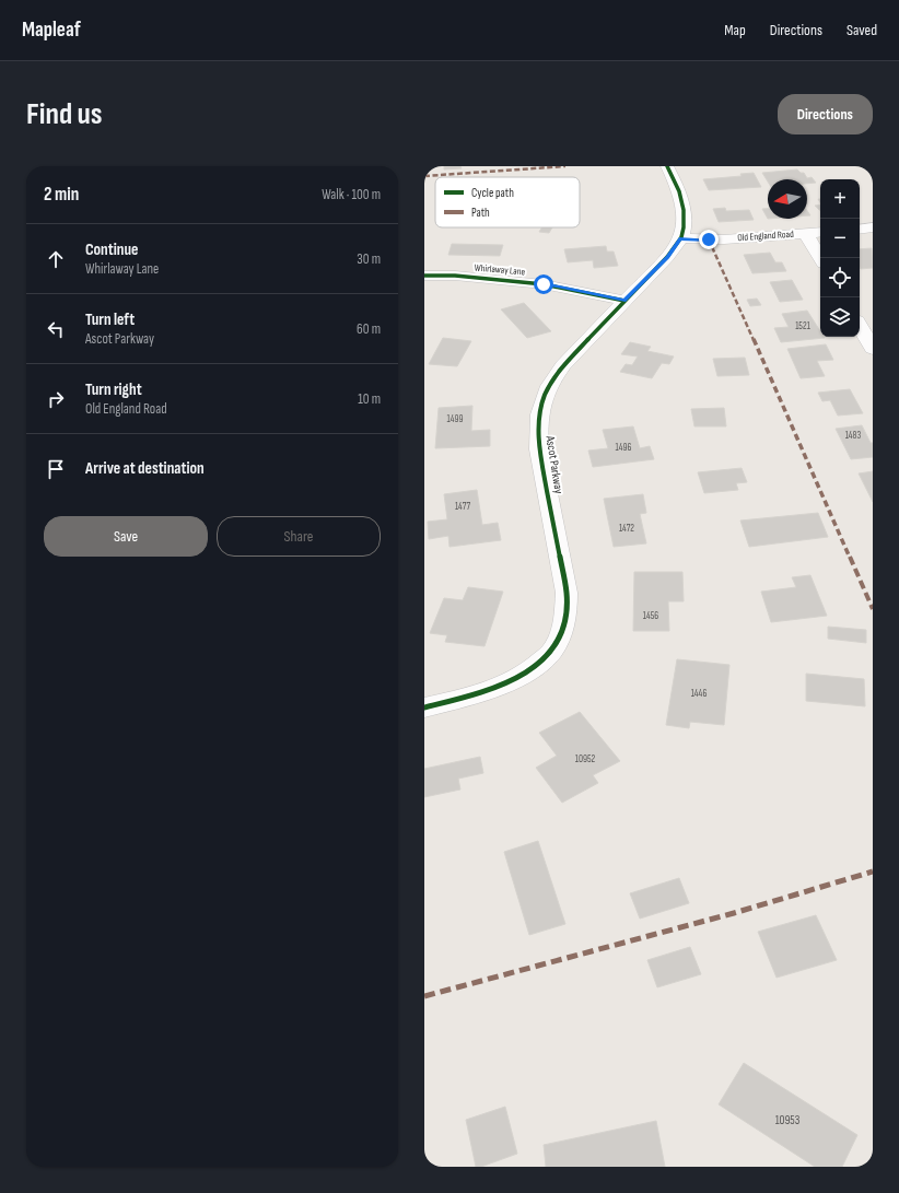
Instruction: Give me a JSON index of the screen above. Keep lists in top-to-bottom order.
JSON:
{
  "streets": {
    "street": ["Old England Road", "Whirlaway Lane", "Ascot Parkway"]
  },
  "crossings": [
    ["Old England Road", "Ascot Parkway"],
    ["Whirlaway Lane", "Ascot Parkway"]
  ],
  "house_numbers": [
    "1521",
    "1499",
    "1483",
    "1496",
    "1477",
    "1472",
    "1456",
    "1446",
    "10952",
    "10953"
  ],
  "legend": ["Cycle path", "Path"],
  "north": "left",
  "page": {
    "header": "Mapleaf",
    "nav": ["Map", "Directions", "Saved"],
    "buttons": [
      "Directions",
      ["Save", "Share"]
    ],
    "title": "Find us",
    "heading": ["2 min", "Walk · 100 m"],
    "map_buttons": ["+", "−"],
    "list": [
      ["Continue", "Whirlaway Lane", "30 m"],
      ["Turn left", "Ascot Parkway", "60 m"],
      ["Turn right", "Old England Road", "10 m"],
      "Arrive at destination"
    ]
  }
}
